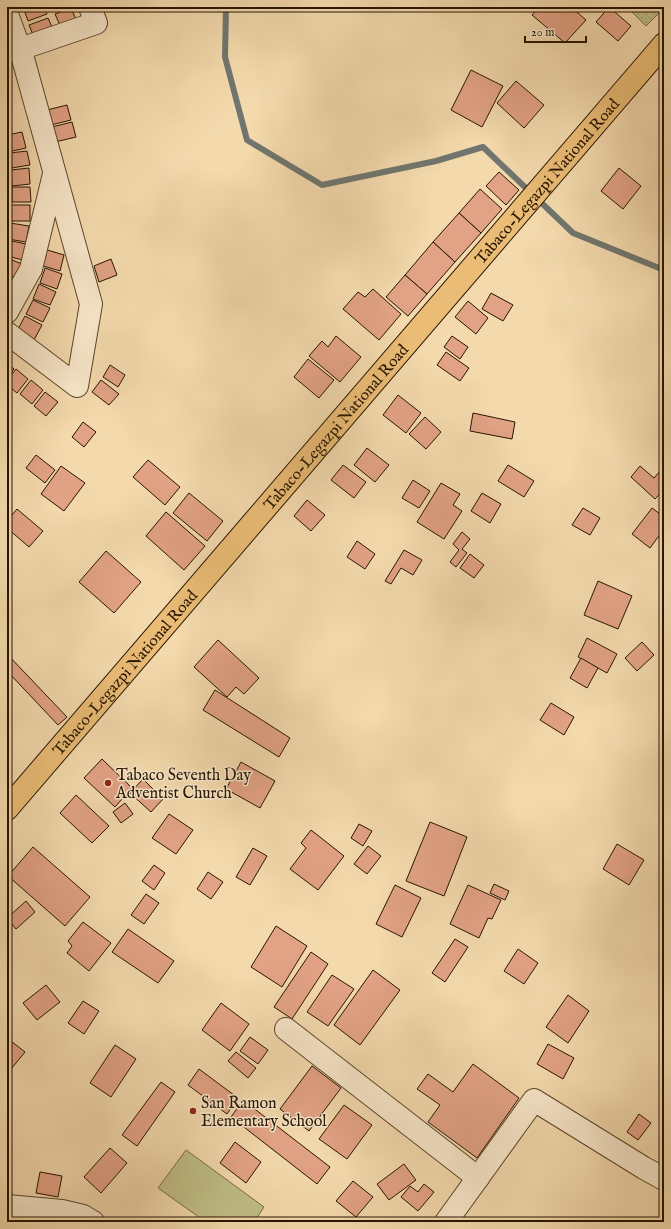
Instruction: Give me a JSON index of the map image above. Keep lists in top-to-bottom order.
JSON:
{
  "streets": {
    "main road": ["Tabaco-Legazpi National Road"]
  },
  "places": ["Tabaco Seventh Day Adventist Church", "San Ramon Elementary School"],
  "scale_bar": "20 m"
}
